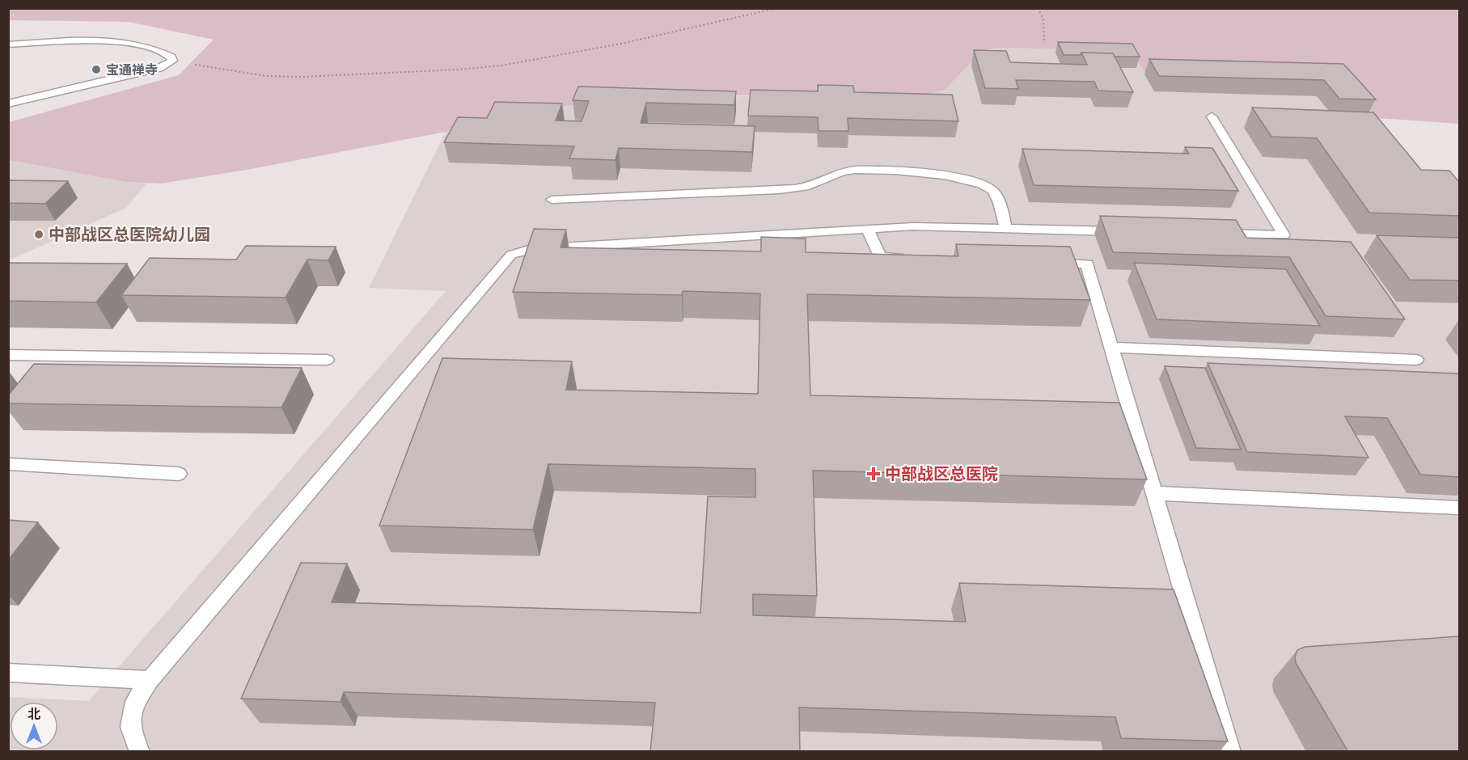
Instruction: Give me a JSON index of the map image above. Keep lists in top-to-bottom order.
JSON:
{
  "places": {
    "other": ["宝通禅寺", "中部战区总医院幼儿园"],
    "health": ["中部战区总医院"]
  },
  "north": "top"
}
